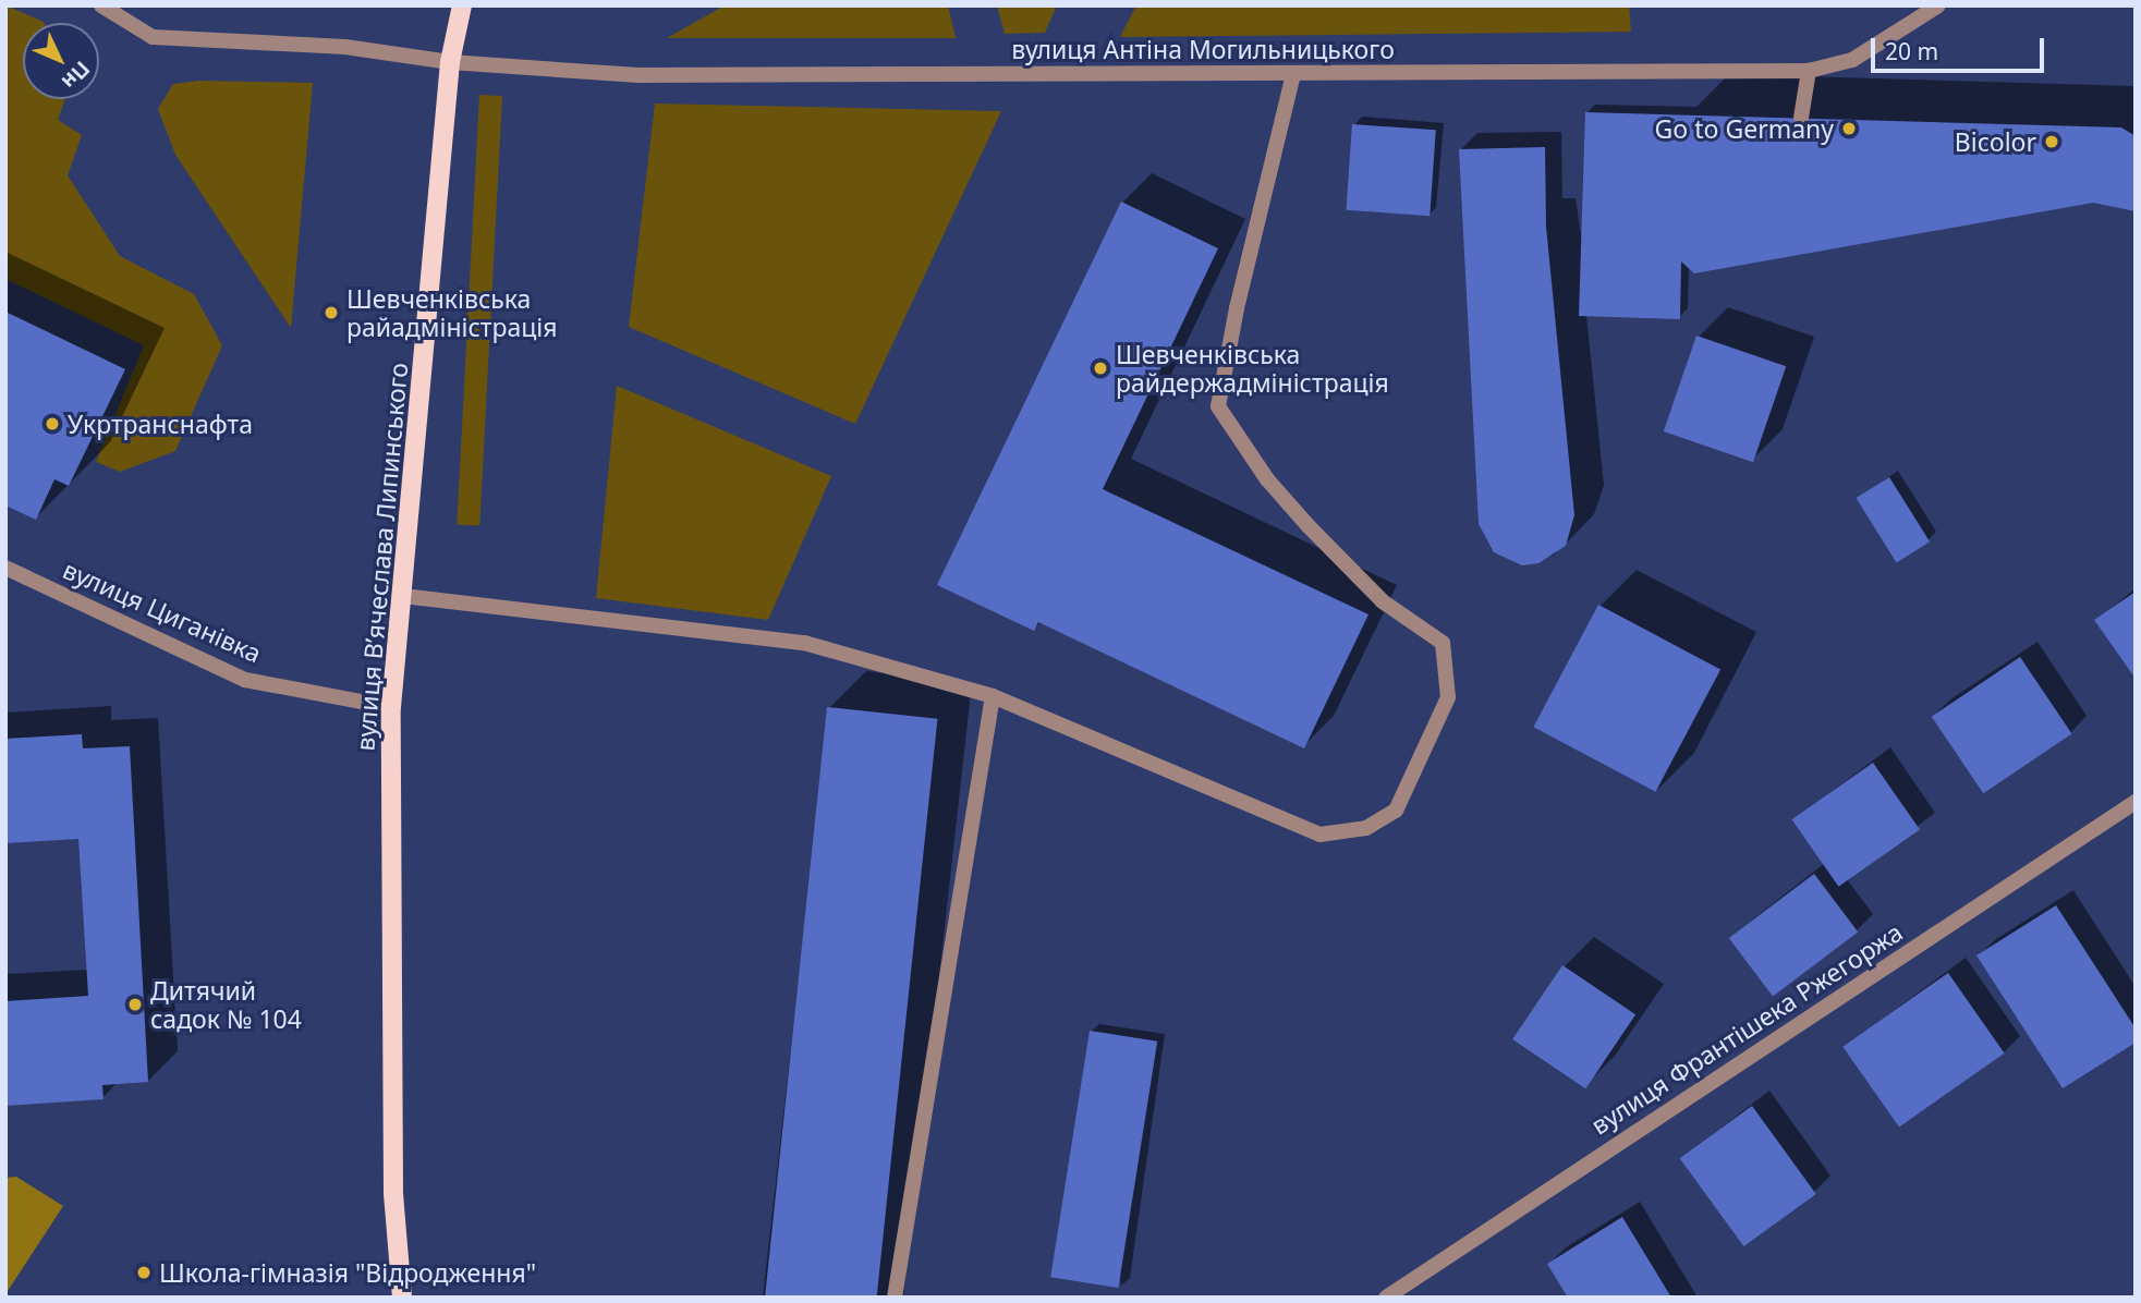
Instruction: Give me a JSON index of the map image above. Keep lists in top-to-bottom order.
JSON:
{
  "streets": {
    "main road": ["вулиця Вʼячеслава Липинського"],
    "street": ["вулиця Антіна Могильницького", "вулиця Циганівка", "вулиця Франтішека Ржегоржа"]
  },
  "crossings": [
    ["вулиця Антіна Могильницького", "вулиця Вʼячеслава Липинського"],
    ["вулиця Вʼячеслава Липинського", "вулиця Циганівка"]
  ],
  "places": [
    "Go to Germany",
    "Bicolor",
    "Шевченківська райадміністрація",
    "Шевченківська райдержадміністрація",
    "Укртранснафта",
    "Дитячий садок № 104",
    "Школа-гімназія \"Відродження\""
  ],
  "scale_bar": "20 m",
  "north": "bottom right"
}
